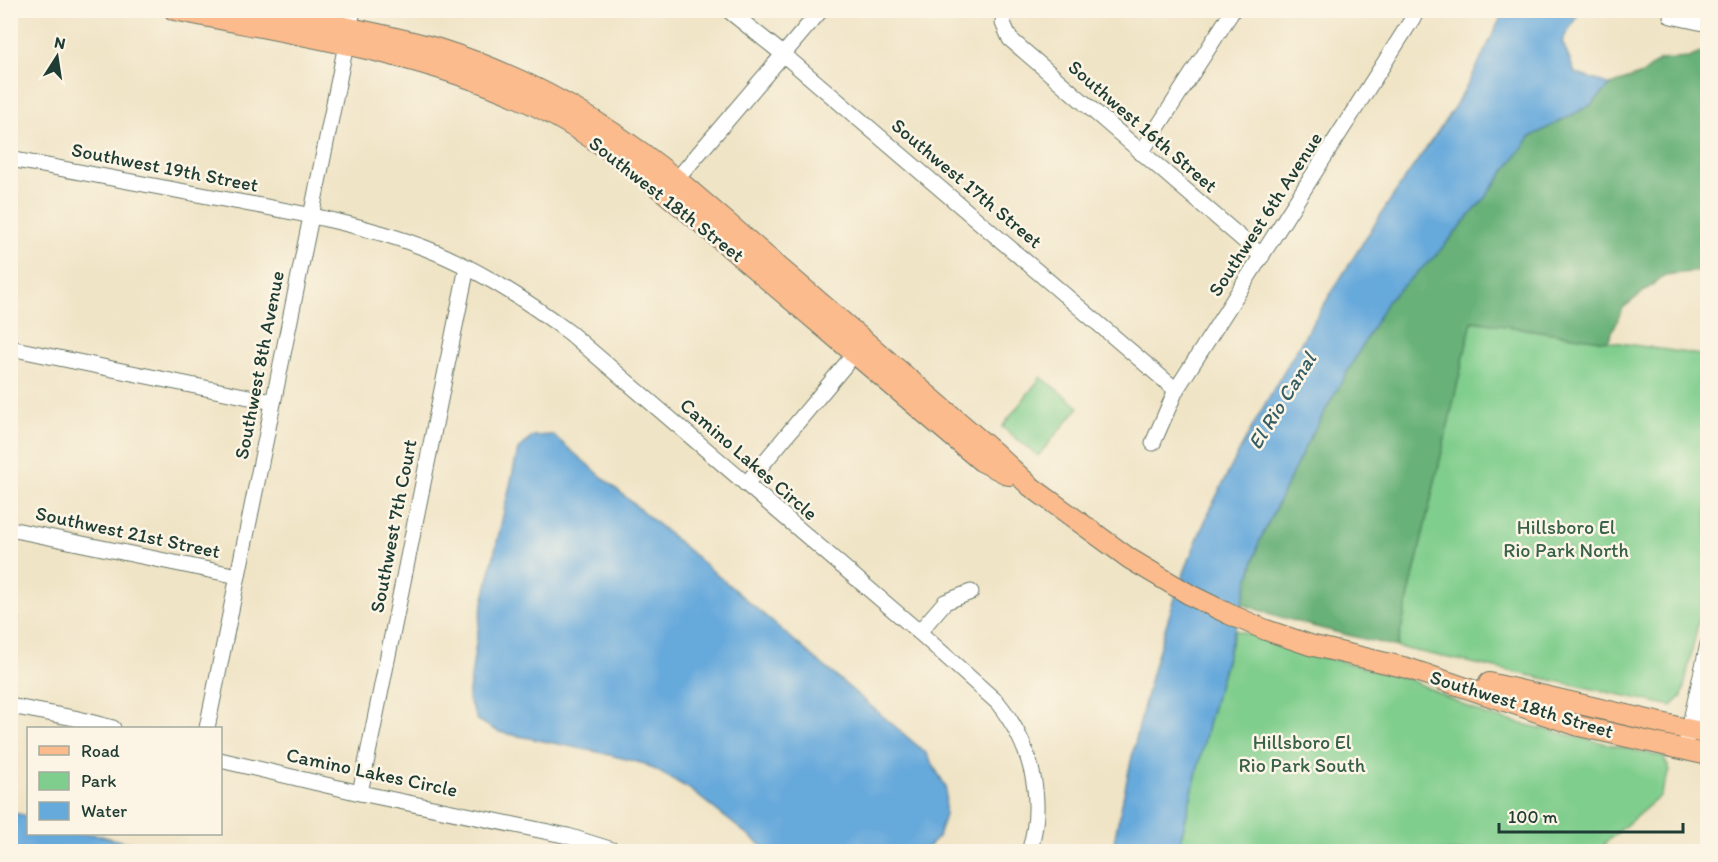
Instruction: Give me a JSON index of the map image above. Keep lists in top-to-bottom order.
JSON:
{
  "streets": {
    "main road": ["Southwest 18th Street"],
    "street": [
      "Southwest 16th Street",
      "Southwest 19th Street",
      "Southwest 17th Street",
      "Southwest 6th Avenue",
      "Southwest 8th Avenue",
      "Camino Lakes Circle",
      "Southwest 7th Court",
      "Southwest 21st Street"
    ]
  },
  "crossings": [
    ["Southwest 16th Street", "Southwest 6th Avenue"],
    ["Southwest 19th Street", "Southwest 8th Avenue"],
    ["Southwest 19th Street", "Camino Lakes Circle"],
    ["Southwest 17th Street", "Southwest 6th Avenue"],
    ["Southwest 18th Street", "Southwest 8th Avenue"],
    ["Southwest 8th Avenue", "Camino Lakes Circle"],
    ["Southwest 8th Avenue", "Southwest 21st Street"],
    ["Camino Lakes Circle", "Southwest 7th Court"]
  ],
  "water": ["El Rio Canal"],
  "parks": ["Hillsboro El Rio Park North", "Hillsboro El Rio Park South"],
  "legend": ["Road", "Park", "Water"],
  "scale_bar": "100 m",
  "north": "top"
}
